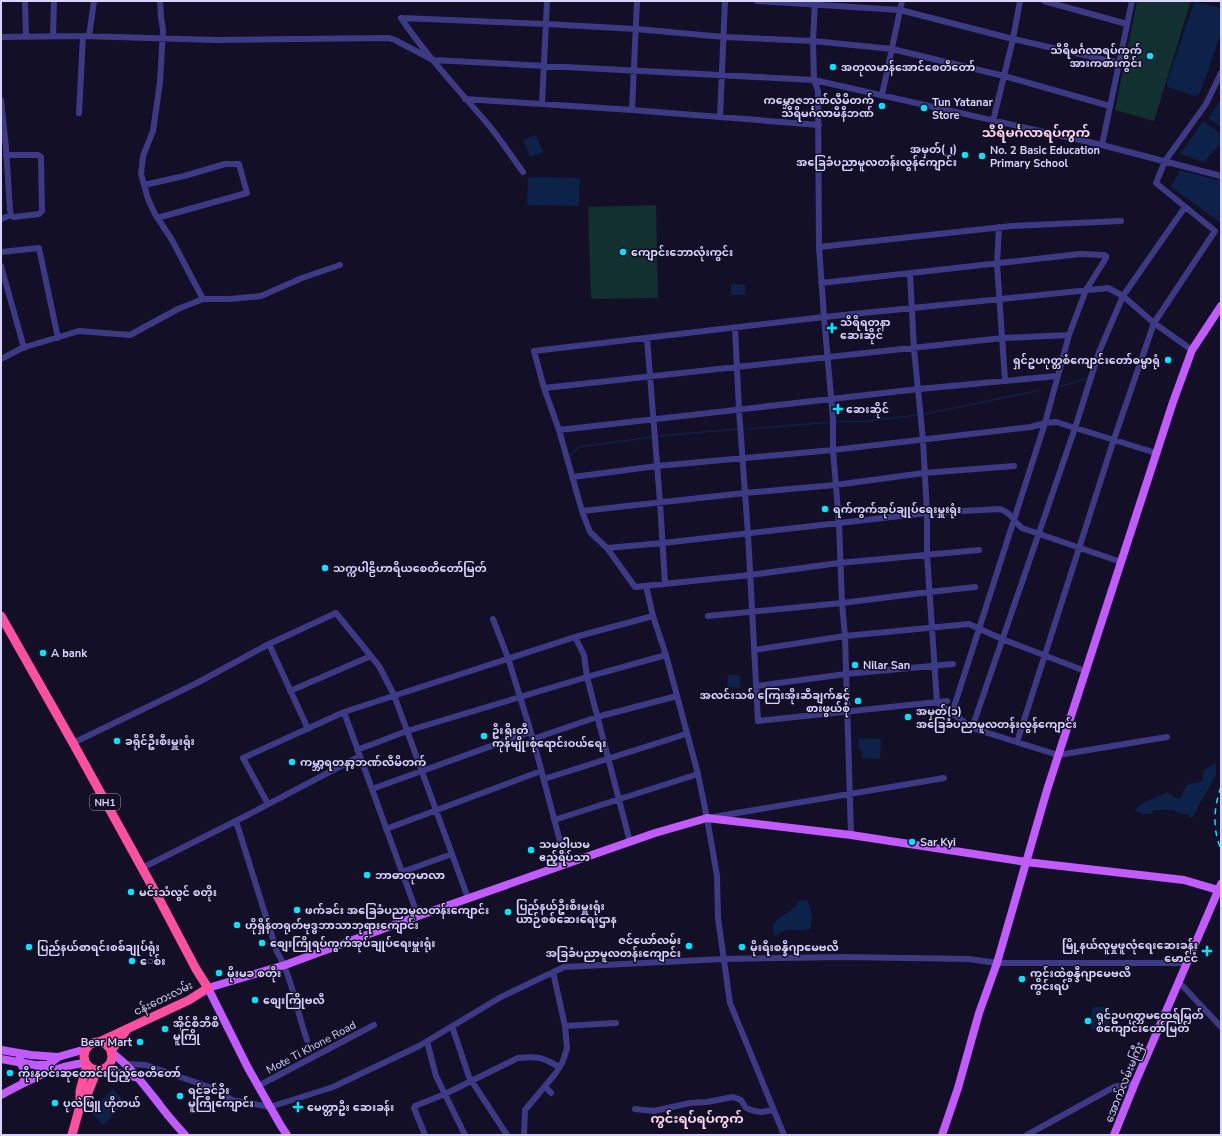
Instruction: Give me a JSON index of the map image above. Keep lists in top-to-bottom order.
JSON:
{
  "streets": {
    "highway": ["NH1", "ငန်းတေးလမ်း"],
    "main road": ["အောက်လမ်းမကြီး"],
    "street": ["Mote Ti Khone Road"]
  },
  "crossings": [
    ["NH1", "ငန်းတေးလမ်း"]
  ],
  "districts": ["သီရိမင်္ဂလာရပ်ကွက်", "ကွင်းရပ်ရပ်ကွက်"],
  "places": {
    "other": [
      "သီရိမင်္ဂလာရပ်ကွက် အားကစားကွင်း",
      "အတုလမာန်အောင်စေတီတော်",
      "ကမ္ဘောဇဘဏ်လီမိတက် သီရိမင်္ဂလာမီနီဘဏ်",
      "Tun Yatanar Store",
      "အမှတ်(၂) အခြေခံပညာမူလတန်းလွန်ကျောင်း",
      "No. 2 Basic Education Primary School",
      "ကျောင်းဘောလုံးကွင်း",
      "ရှင်ဥပဂုတ္တစံကျောင်းတော်ဓမ္မာရုံ",
      "ရက်ကွက်အုပ်ချုပ်ရေးမှူးရုံး",
      "သက္ကပါဠိဟာရိယစေတီတော်မြတ်",
      "A bank",
      "Nilar San",
      "အလင်းသစ် ကြေးအိုးဆီချက်နှင့် စားဖွယ်စုံ",
      "အမှတ်(၁) အခြေခံပညာမူလတန်းလွန်ကျောင်း",
      "ဦးရှိုးတီ ကုန်မျိုးစုံရောင်းဝယ်ရေး",
      "ခရိုင်ဦးစီးမှူးရုံး",
      "ကမ္ဘာ့ရတနာ့ဘဏ်လီမိတက်",
      "Sar Kyi",
      "သမဝါယမ ဧည့်ရိပ်သာ",
      "ဘာဓာတုမာလာ",
      "မင်းသံလွင် စတိုး",
      "ဖက်ခင်း အခြေခံပညာမူလတန်းကျောင်း",
      "ပြည်နယ်ဦးစီးမှူးရုံး ယာဉ်စစ်ဆေးရေးဌာန",
      "ဟိုရှိန်တရုတ်ဗုဒ္ဓဘာသာဘုရားကျောင်း",
      "စျေးကြိုရပ်ကွက်အုပ်ချုပ်ရေးမှူးရုံး",
      "ဇင်ယော်လမ်း အခြခံပညာမူလတန်းကျောင်း",
      "ပြည်နယ်စာရင်းစစ်ချုပ်ရုံး",
      "မိုးရီးစန္နီဂျာမေဗလီ",
      "ေစ်း",
      "မိုးမခ စတိုး",
      "ကွင်းထဲစွန္နီဂျာမေဗလီ ကွင်းရပ်",
      "စျေးကြိုဗလီ",
      "ရှင်ဥပဂုတ္တမထေရ်မြတ် စံကျောင်းတော်မြတ်",
      "အိုင်စီဘီစီ မူကြို",
      "Bear Mart",
      "ကိုးနဝင်းဆုတောင်းပြည့်စေတီတော်",
      "ရင်ခွင်ဦး မူကြိုကျောင်း",
      "ပုလဲဖြူ ဟိုတယ်"
    ],
    "health": [
      "သီရိရတနာ ဆေးဆိုင်",
      "ဆေးဆိုင်",
      "မြို့နယ်လူမှုဖူလုံရေးဆေးခန်း မောင်ငံ",
      "မေတ္တာဦး ဆေးခန်း"
    ]
  }
}
